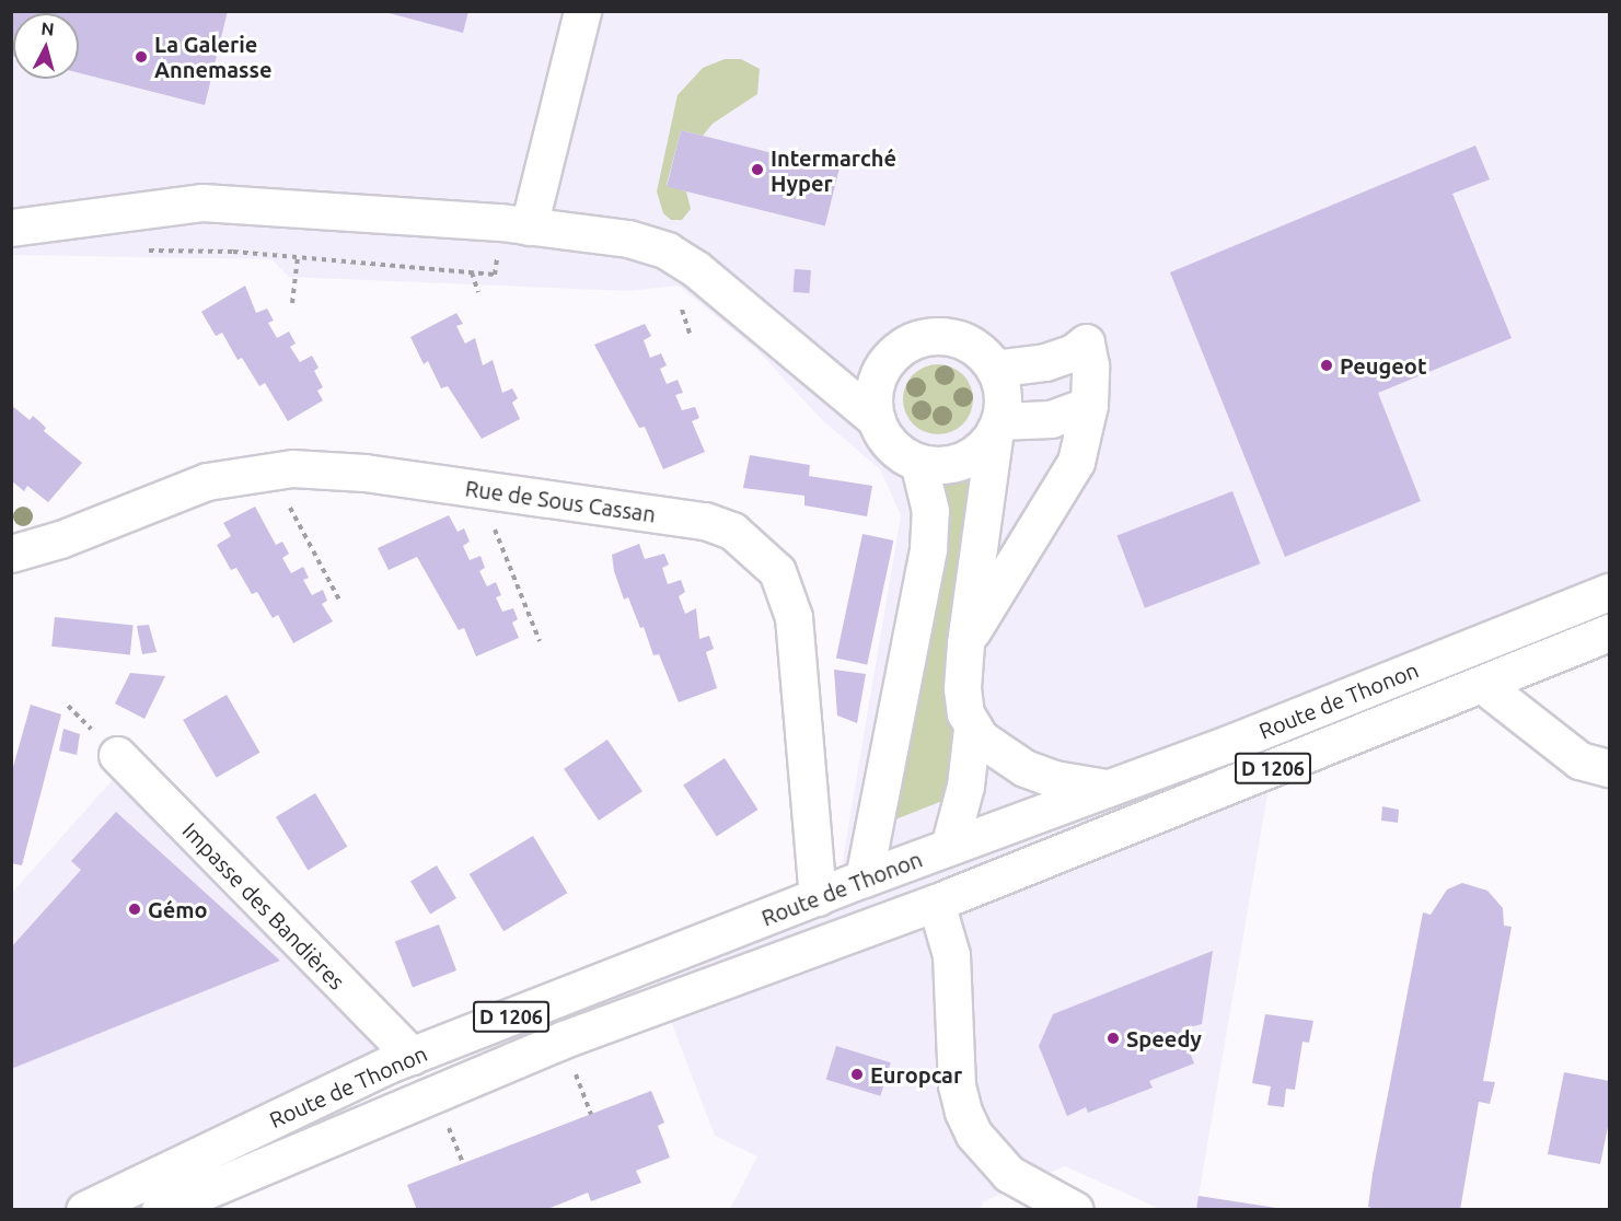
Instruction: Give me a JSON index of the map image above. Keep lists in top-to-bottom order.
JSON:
{
  "streets": {
    "main road": [
      "Rue de Sous Cassan",
      "Route de Thonon",
      "D 1206",
      "Impasse des Bandières"
    ]
  },
  "crossings": [
    ["Rue de Sous Cassan", "Route de Thonon"],
    ["Route de Thonon", "Impasse des Bandières"]
  ],
  "places": [
    "La Galerie Annemasse",
    "Intermarché Hyper",
    "Peugeot",
    "Gémo",
    "Speedy",
    "Europcar"
  ],
  "north": "top"
}
